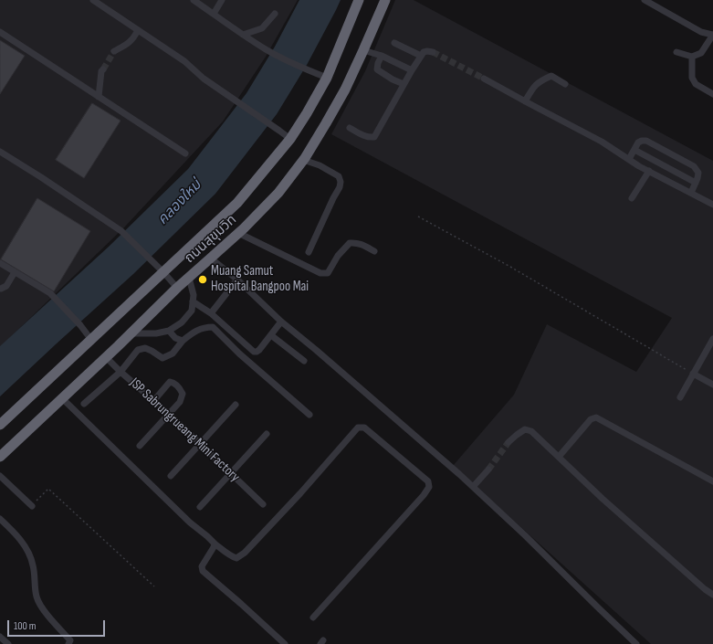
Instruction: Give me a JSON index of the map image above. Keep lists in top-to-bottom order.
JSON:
{
  "streets": {
    "highway": ["ถนนสุขุมวิท"],
    "lane": ["JSP Sabrungrueang Mini Factory"]
  },
  "crossings": [
    ["ถนนสุขุมวิท", "JSP Sabrungrueang Mini Factory"]
  ],
  "water": ["คลองใหม่"],
  "places": ["Muang Samut Hospital Bangpoo Mai"],
  "scale_bar": "100 m"
}
